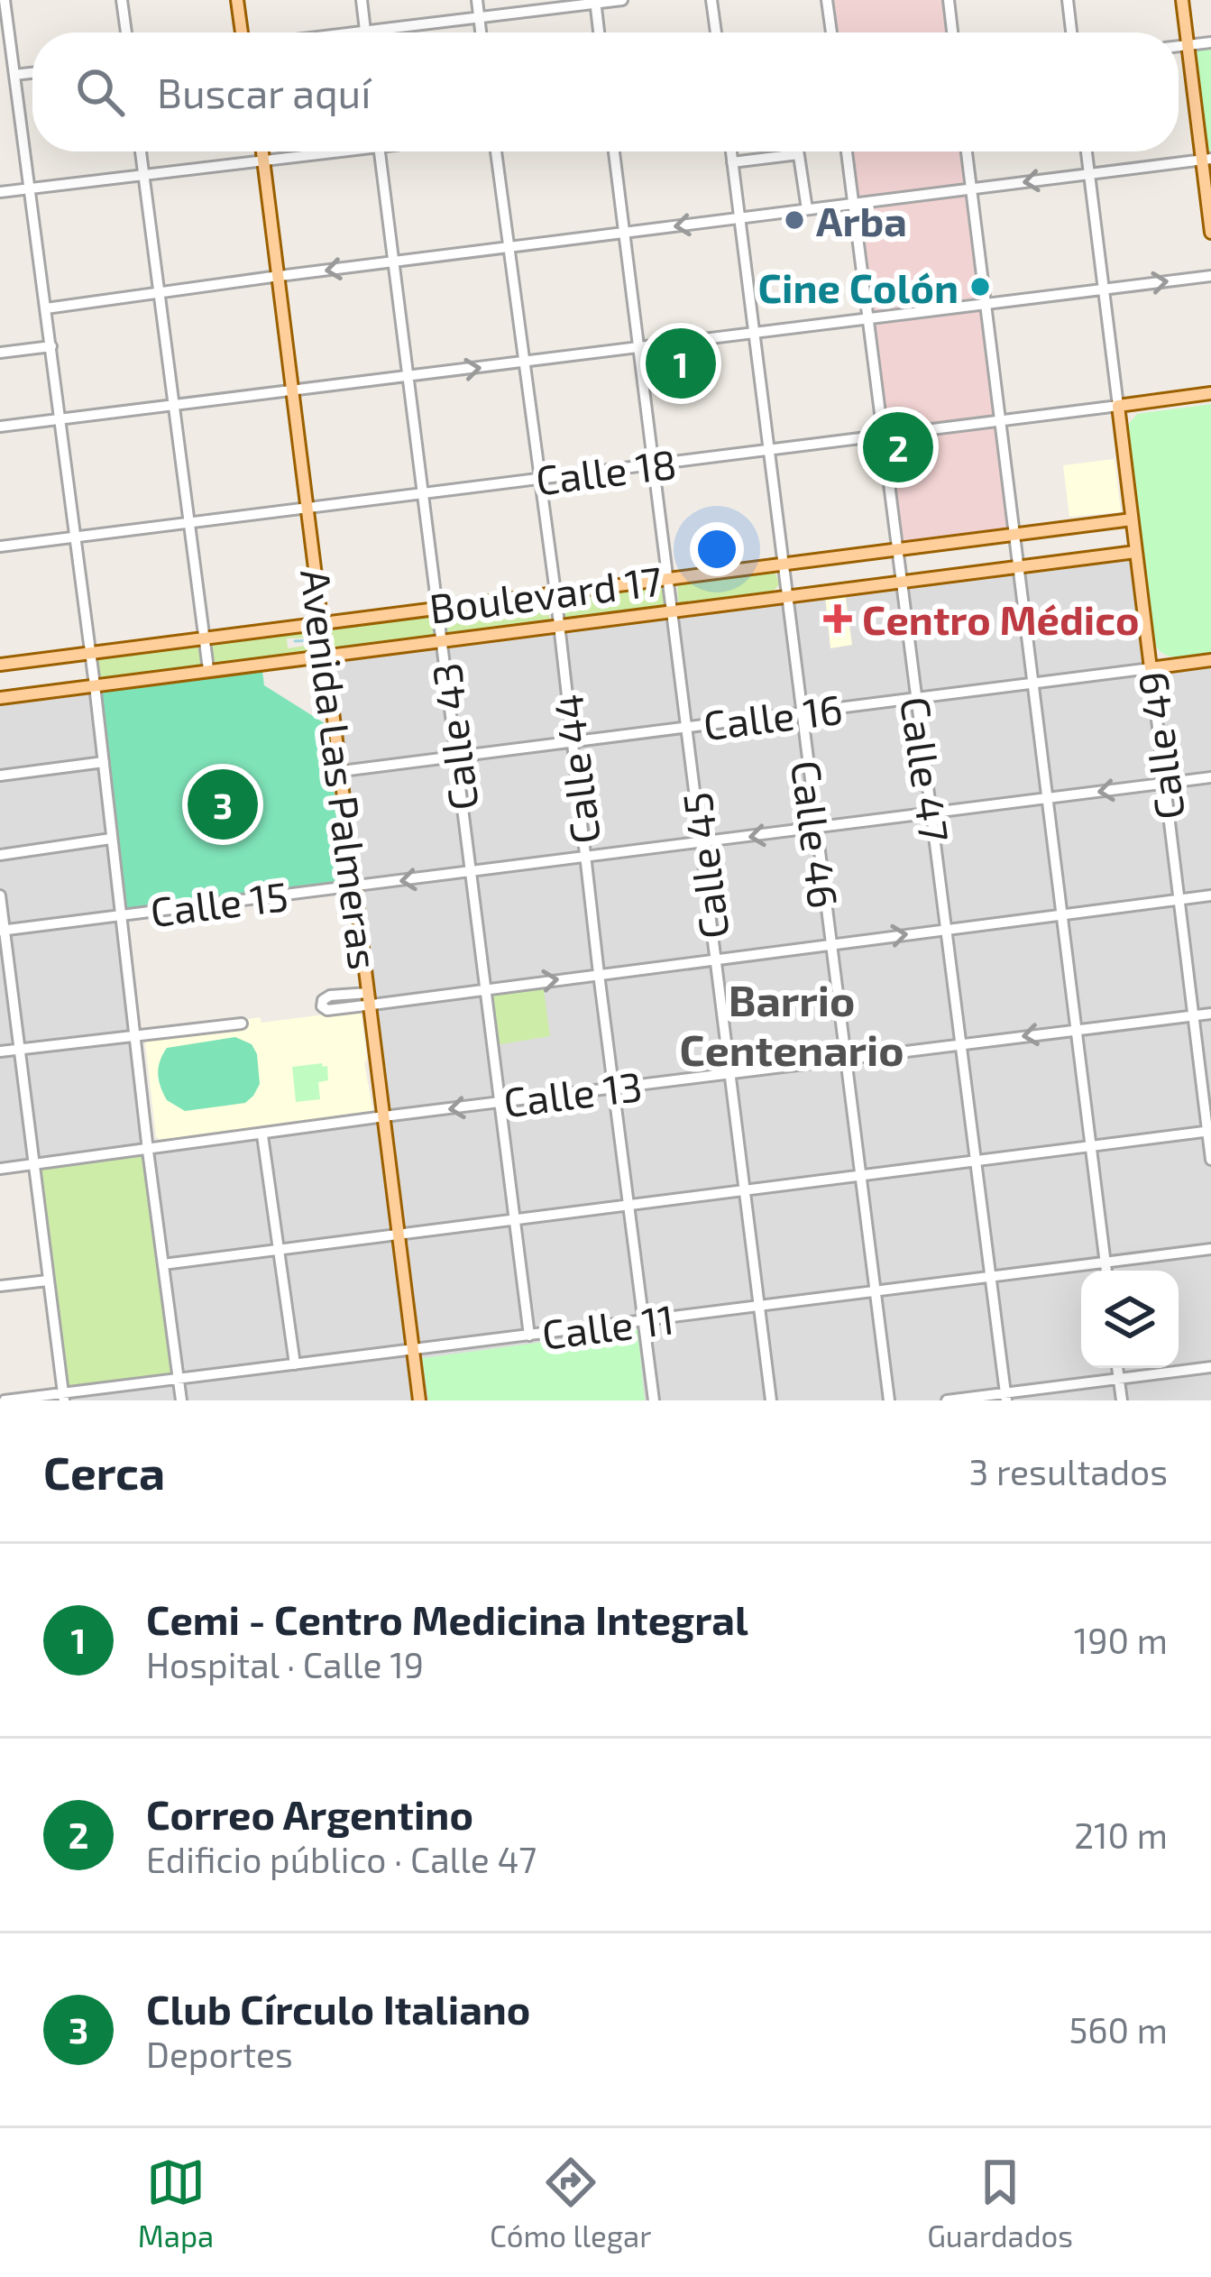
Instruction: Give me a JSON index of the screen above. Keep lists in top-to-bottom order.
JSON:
{
  "streets": {
    "main road": [
      "Calle 18",
      "Boulevard 17",
      "Calle 16",
      "Calle 49",
      "Avenida Las Palmeras"
    ],
    "street": [
      "Calle 43",
      "Calle 44",
      "Calle 47",
      "Calle 46",
      "Calle 45",
      "Calle 15",
      "Calle 13",
      "Calle 11"
    ]
  },
  "crossings": [
    ["Calle 18", "Calle 43"],
    ["Calle 18", "Calle 49"],
    ["Calle 18", "Avenida Las Palmeras"],
    ["Calle 18", "Calle 44"],
    ["Calle 18", "Calle 47"],
    ["Calle 18", "Calle 46"],
    ["Calle 18", "Calle 45"],
    ["Boulevard 17", "Calle 43"],
    ["Boulevard 17", "Calle 49"],
    ["Boulevard 17", "Avenida Las Palmeras"],
    ["Boulevard 17", "Calle 44"],
    ["Boulevard 17", "Calle 47"],
    ["Boulevard 17", "Calle 46"],
    ["Boulevard 17", "Calle 45"],
    ["Calle 16", "Calle 43"],
    ["Calle 16", "Calle 49"],
    ["Calle 16", "Avenida Las Palmeras"],
    ["Calle 16", "Calle 44"],
    ["Calle 16", "Calle 47"],
    ["Calle 16", "Calle 46"],
    ["Calle 16", "Calle 45"],
    ["Calle 43", "Calle 15"],
    ["Calle 43", "Calle 13"],
    ["Calle 43", "Calle 11"],
    ["Calle 49", "Calle 15"],
    ["Calle 49", "Calle 13"],
    ["Avenida Las Palmeras", "Calle 15"],
    ["Avenida Las Palmeras", "Calle 13"],
    ["Avenida Las Palmeras", "Calle 11"],
    ["Calle 44", "Calle 15"],
    ["Calle 44", "Calle 13"],
    ["Calle 44", "Calle 11"],
    ["Calle 47", "Calle 15"],
    ["Calle 47", "Calle 13"],
    ["Calle 47", "Calle 11"],
    ["Calle 46", "Calle 15"],
    ["Calle 46", "Calle 13"],
    ["Calle 46", "Calle 11"],
    ["Calle 45", "Calle 15"],
    ["Calle 45", "Calle 13"],
    ["Calle 45", "Calle 11"]
  ],
  "districts": ["Barrio Centenario"],
  "places": {
    "other": ["Arba", "Cine Colón"],
    "health": ["Centro Médico"]
  },
  "page": {
    "search": "Buscar aquí",
    "pins": ["1", "2", "3"],
    "heading": ["Cerca", "3 resultados"],
    "list": [
      {
        "mark": "1",
        "name": "Cemi - Centro Medicina Integral",
        "note": "Hospital · Calle 19",
        "value": "190 m"
      },
      {
        "mark": "2",
        "name": "Correo Argentino",
        "note": "Edificio público · Calle 47",
        "value": "210 m"
      },
      {
        "mark": "3",
        "name": "Club Círculo Italiano",
        "note": "Deportes",
        "value": "560 m"
      }
    ],
    "nav": ["Mapa", "Cómo llegar", "Guardados"]
  }
}
